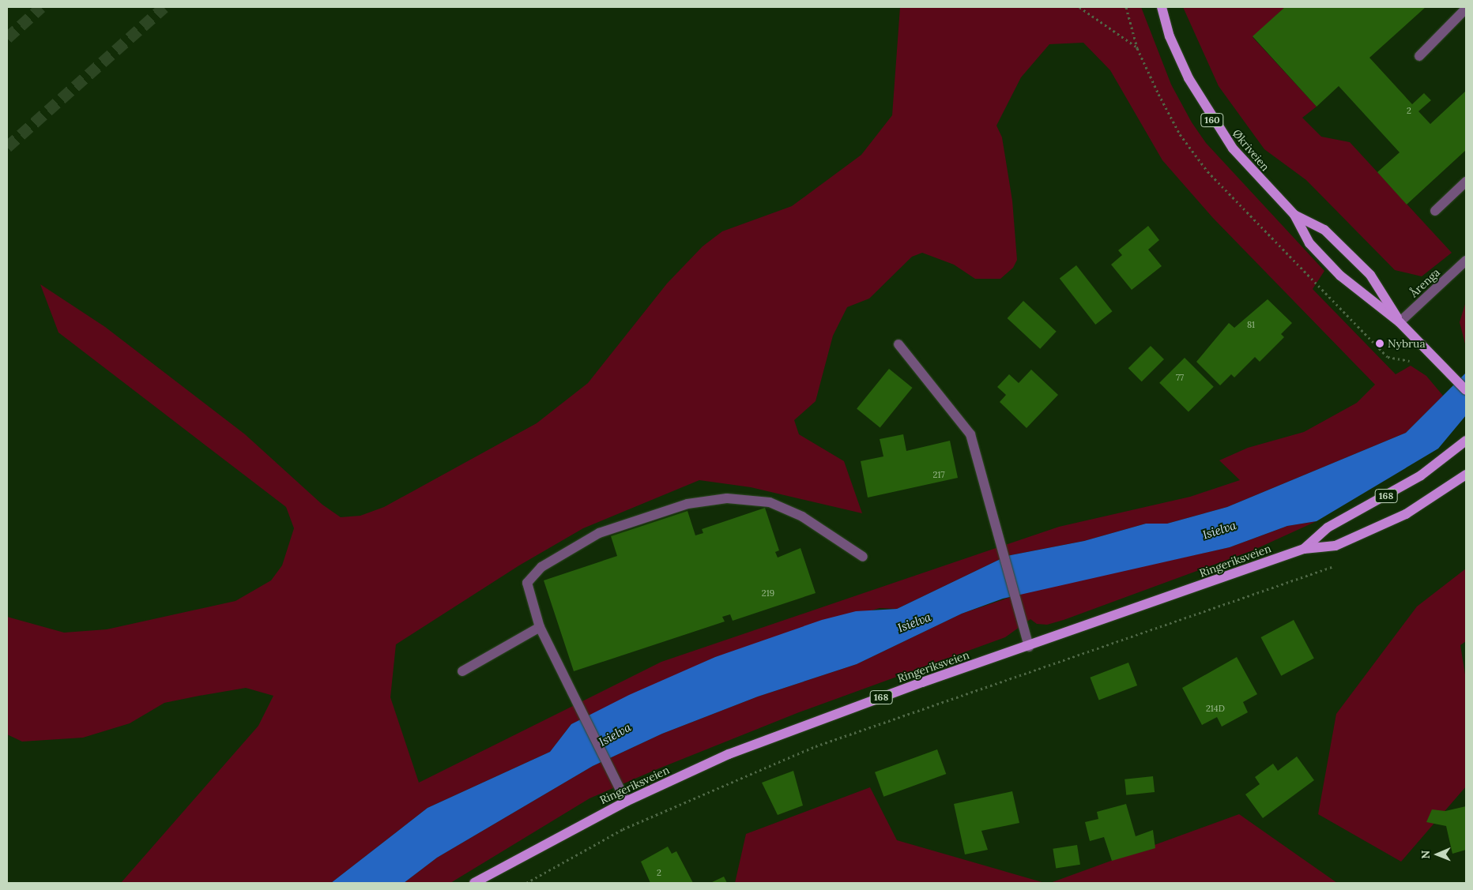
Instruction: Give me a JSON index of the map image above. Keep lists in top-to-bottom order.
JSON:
{
  "streets": {
    "main road": [
      "160",
      "Økriveien",
      "168",
      "Ringeriksveien"
    ],
    "street": ["Årenga"]
  },
  "crossings": [
    ["160", "Økriveien"],
    ["Økriveien", "Årenga"]
  ],
  "water": ["Isielva"],
  "places": ["Nybrua"],
  "house_numbers": [
    "2",
    "81",
    "77",
    "217",
    "219",
    "214D",
    "2"
  ],
  "north": "left"
}
